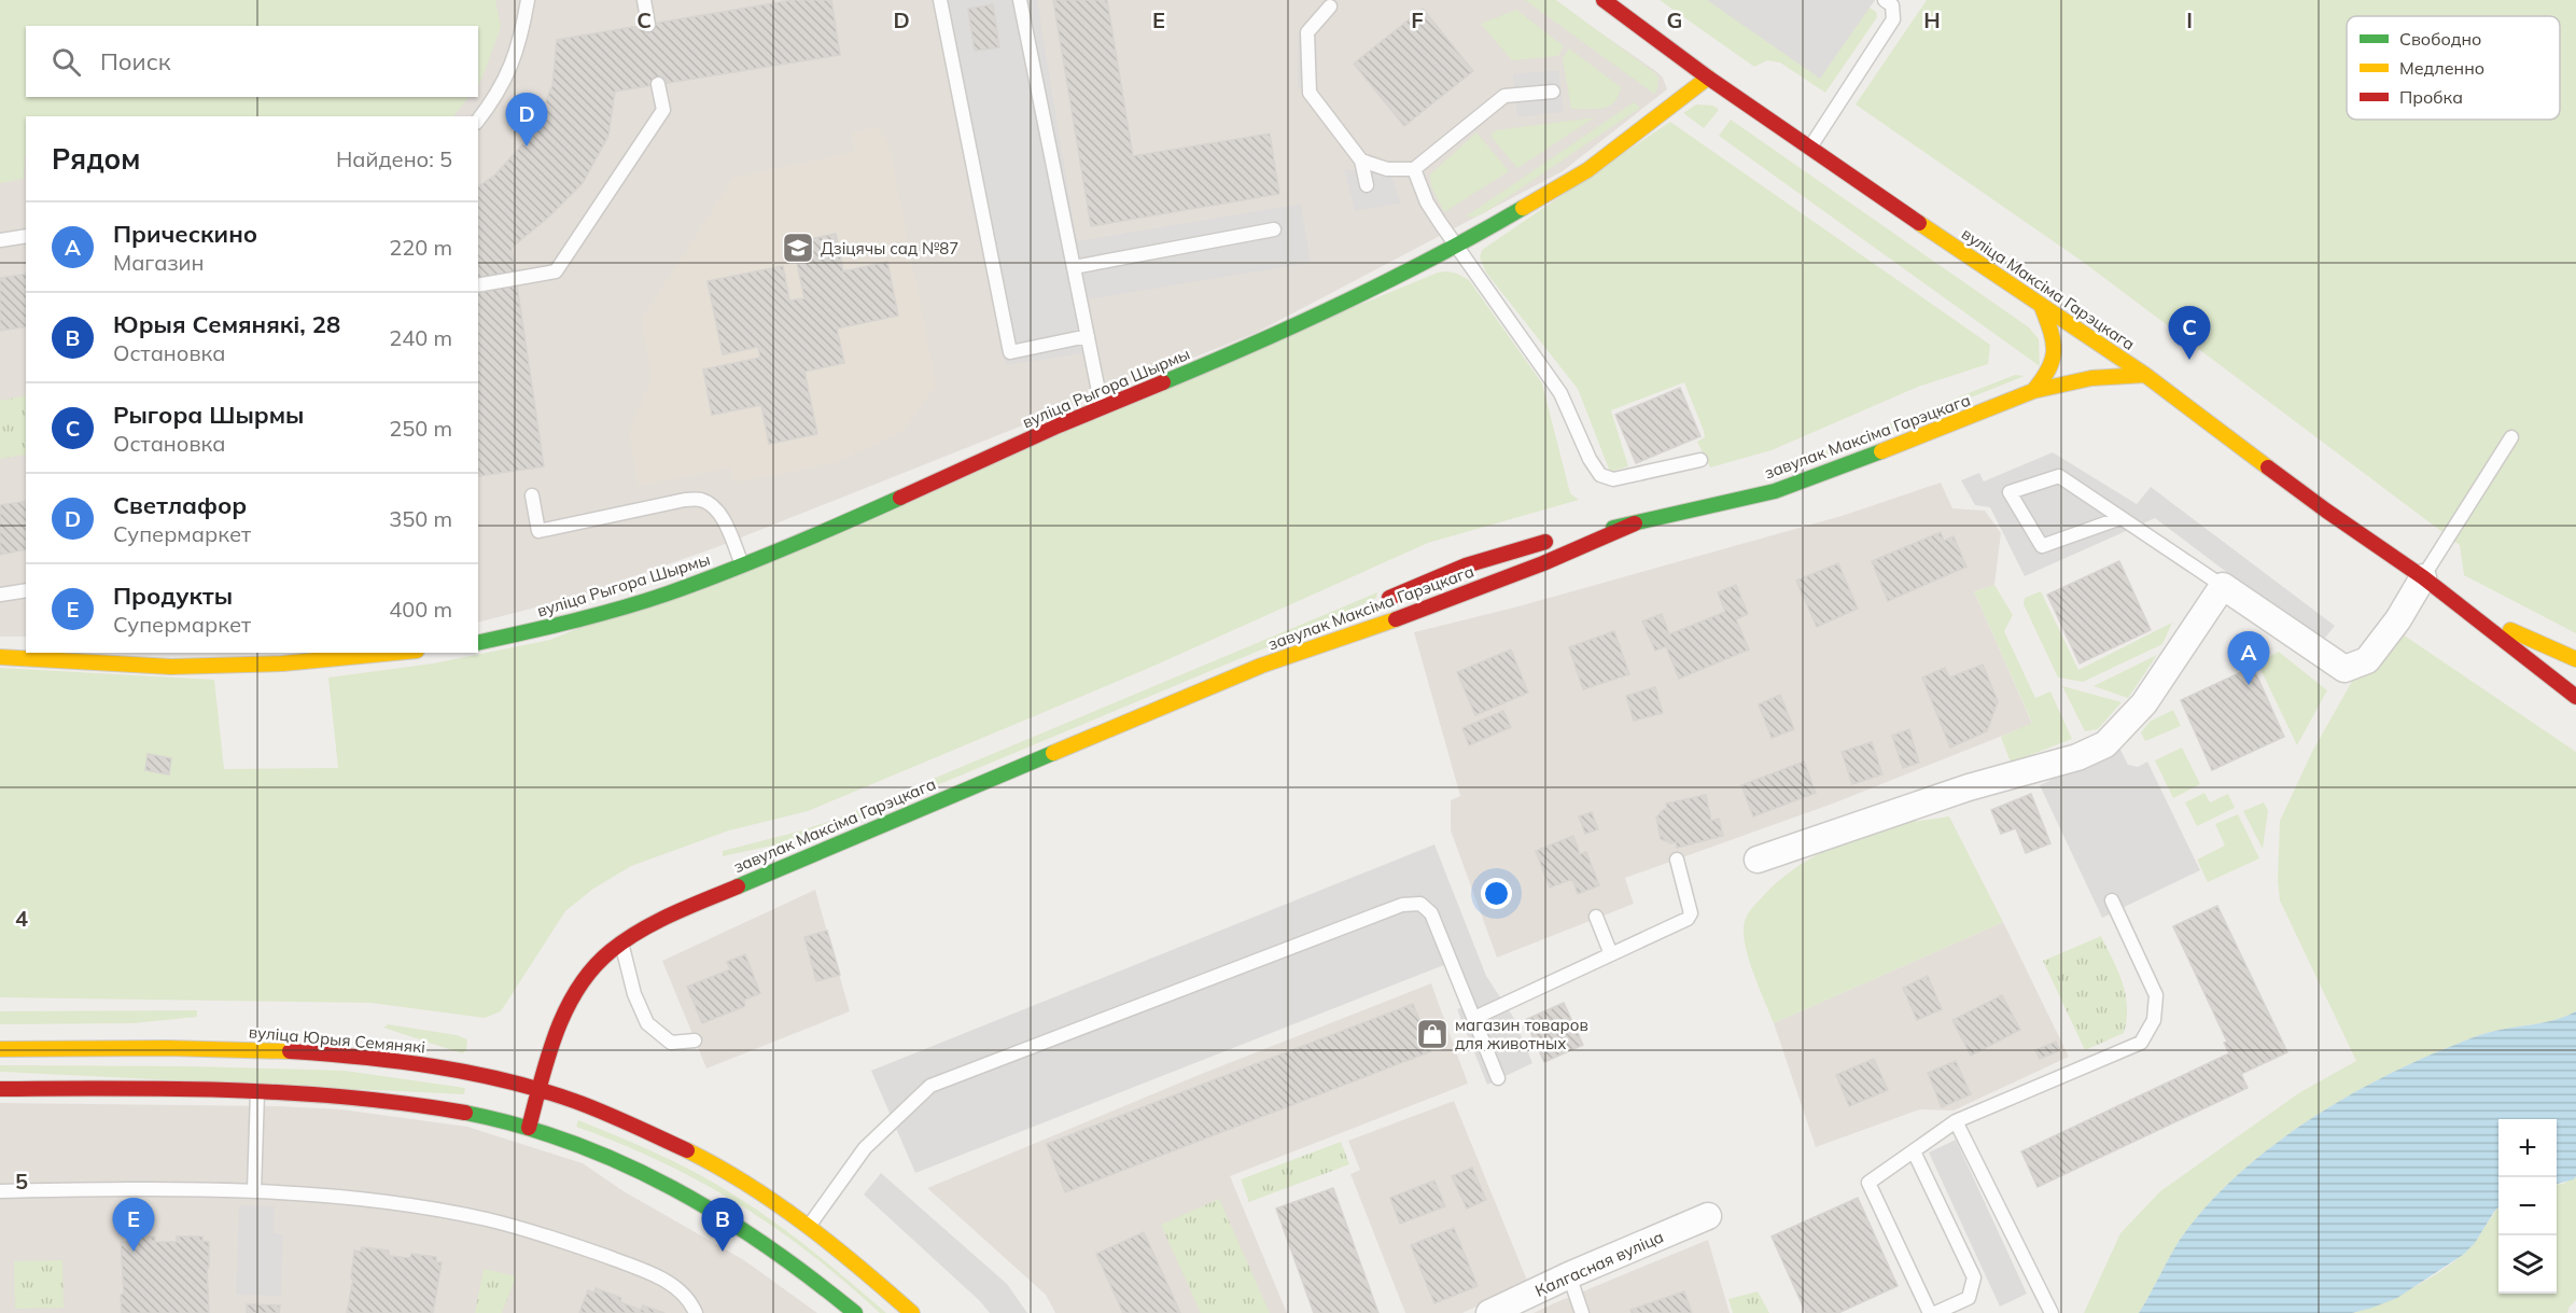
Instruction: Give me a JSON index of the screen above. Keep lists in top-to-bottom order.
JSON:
{
  "streets": {
    "street": [
      "вуліца Максіма Гарэцкага",
      "вуліца Рыгора Шырмы",
      "завулак Максіма Гарэцкага",
      "вуліца Юрыя Семянякі",
      "Калгасная вуліца"
    ]
  },
  "crossings": [
    ["вуліца Максіма Гарэцкага", "вуліца Рыгора Шырмы"],
    ["вуліца Максіма Гарэцкага", "завулак Максіма Гарэцкага"],
    ["завулак Максіма Гарэцкага", "вуліца Юрыя Семянякі"]
  ],
  "places": {
    "school or university": ["Дзіцячы сад №87"],
    "shop": ["магазин товаров для животных"]
  },
  "legend": ["Свободно", "Медленно", "Пробка"],
  "page": {
    "search": "Поиск",
    "pins": [
      "D",
      "C",
      "A",
      "B",
      "E"
    ],
    "heading": ["Рядом", "Найдено: 5"],
    "list": [
      {
        "mark": "A",
        "name": "Прическино",
        "note": "Магазин",
        "value": "220 m"
      },
      {
        "mark": "B",
        "name": "Юрыя Семянякі, 28",
        "note": "Остановка",
        "value": "240 m"
      },
      {
        "mark": "C",
        "name": "Рыгора Шырмы",
        "note": "Остановка",
        "value": "250 m"
      },
      {
        "mark": "D",
        "name": "Светлафор",
        "note": "Супермаркет",
        "value": "350 m"
      },
      {
        "mark": "E",
        "name": "Продукты",
        "note": "Супермаркет",
        "value": "400 m"
      }
    ],
    "map_buttons": ["+", "−"]
  },
  "grid": {
    "columns": [
      "C",
      "D",
      "E",
      "F",
      "G",
      "H",
      "I"
    ],
    "rows": ["4", "5"]
  }
}
